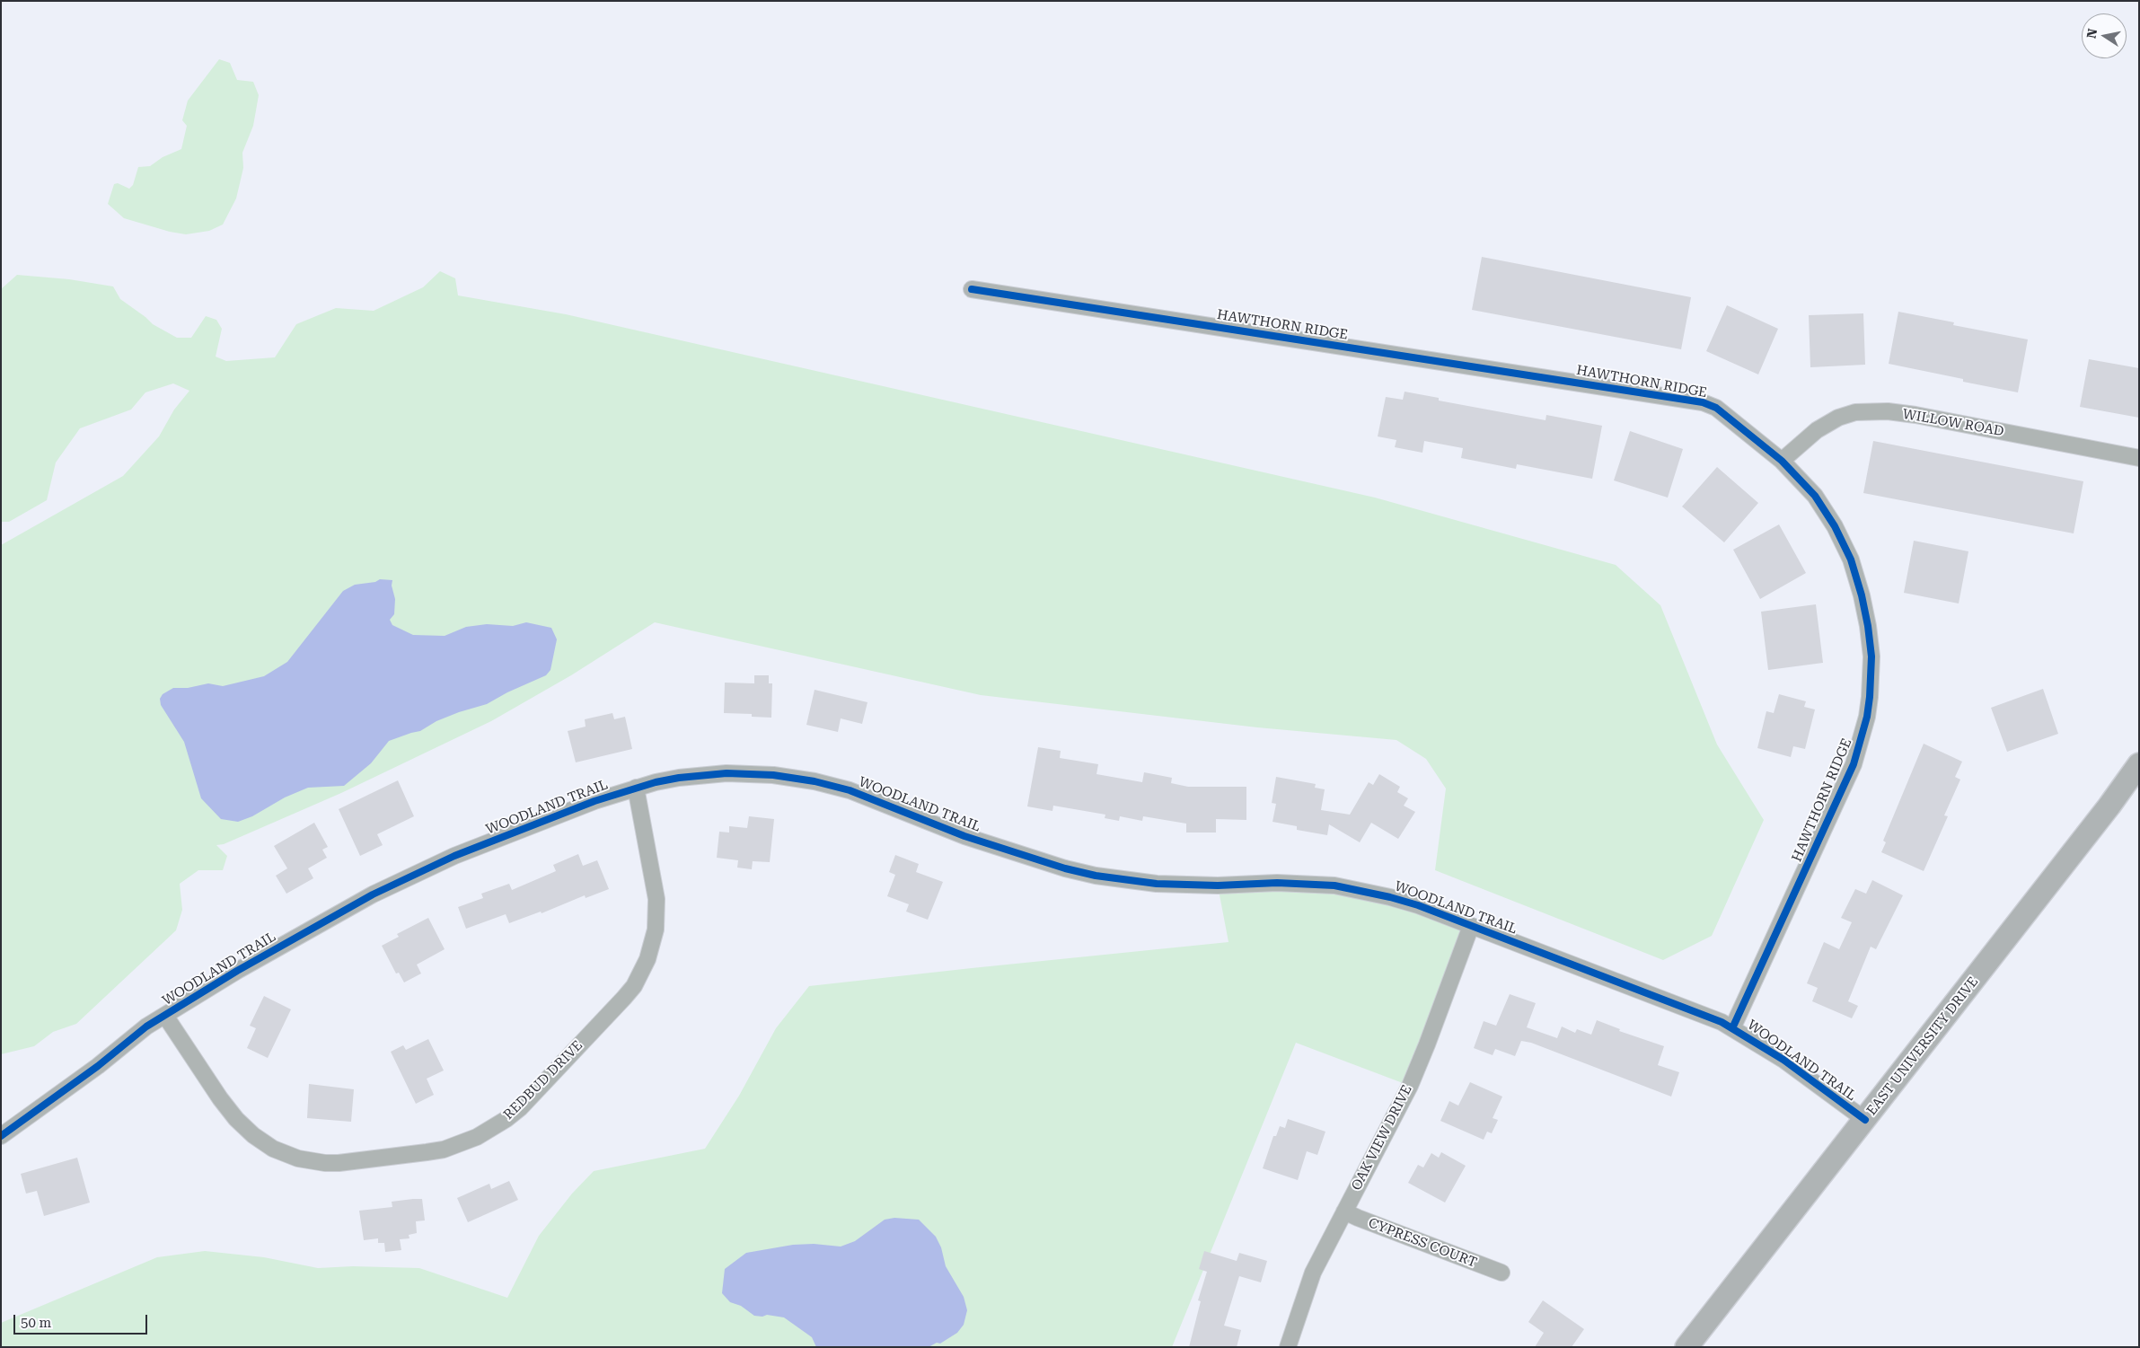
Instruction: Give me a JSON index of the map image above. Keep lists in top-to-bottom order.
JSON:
{
  "streets": {
    "main road": ["EAST UNIVERSITY DRIVE"],
    "street": [
      "HAWTHORN RIDGE",
      "WILLOW ROAD",
      "WOODLAND TRAIL",
      "REDBUD DRIVE",
      "OAK VIEW DRIVE",
      "CYPRESS COURT"
    ]
  },
  "crossings": [
    ["HAWTHORN RIDGE", "WILLOW ROAD"],
    ["HAWTHORN RIDGE", "WOODLAND TRAIL"],
    ["WOODLAND TRAIL", "EAST UNIVERSITY DRIVE"],
    ["WOODLAND TRAIL", "REDBUD DRIVE"],
    ["WOODLAND TRAIL", "OAK VIEW DRIVE"],
    ["OAK VIEW DRIVE", "CYPRESS COURT"]
  ],
  "scale_bar": "50 m",
  "north": "left"
}
